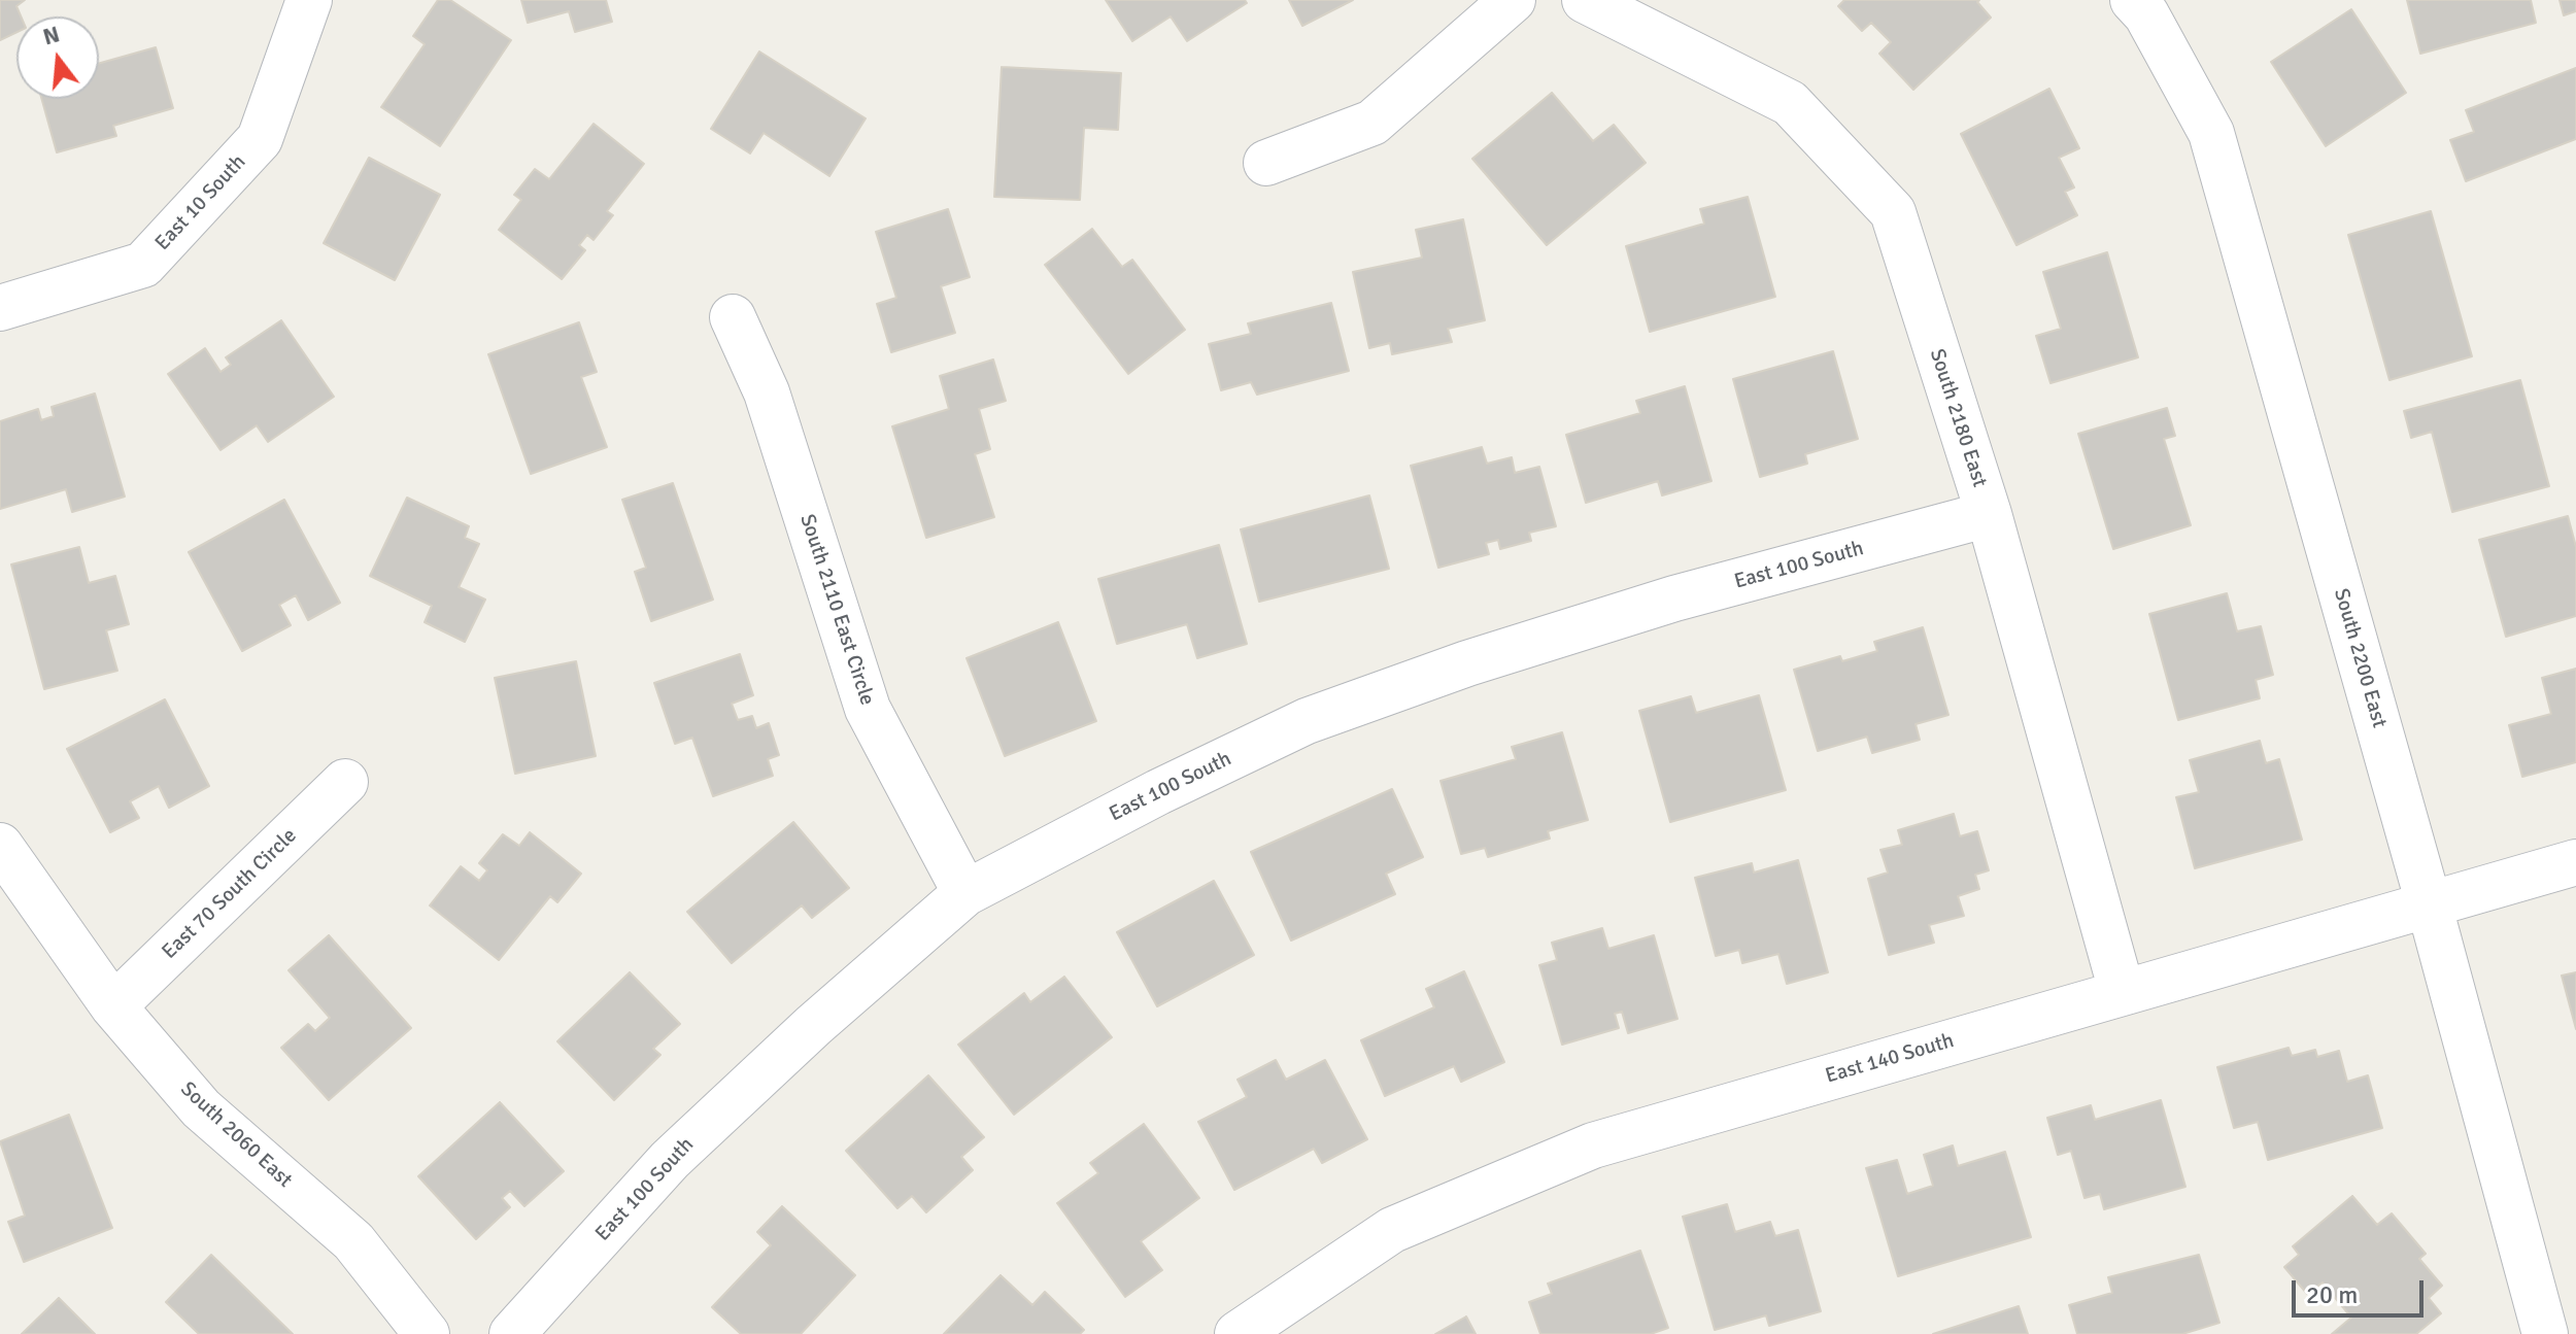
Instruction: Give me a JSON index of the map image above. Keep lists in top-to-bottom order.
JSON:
{
  "streets": {
    "street": [
      "East 10 South",
      "South 2180 East",
      "East 100 South",
      "South 2110 East Circle",
      "South 2200 East",
      "East 70 South Circle",
      "East 140 South",
      "South 2060 East"
    ]
  },
  "crossings": [
    ["South 2180 East", "East 100 South"],
    ["South 2180 East", "East 140 South"],
    ["East 100 South", "South 2110 East Circle"],
    ["South 2200 East", "East 140 South"],
    ["East 70 South Circle", "South 2060 East"]
  ],
  "scale_bar": "20 m",
  "north": "top"
}
